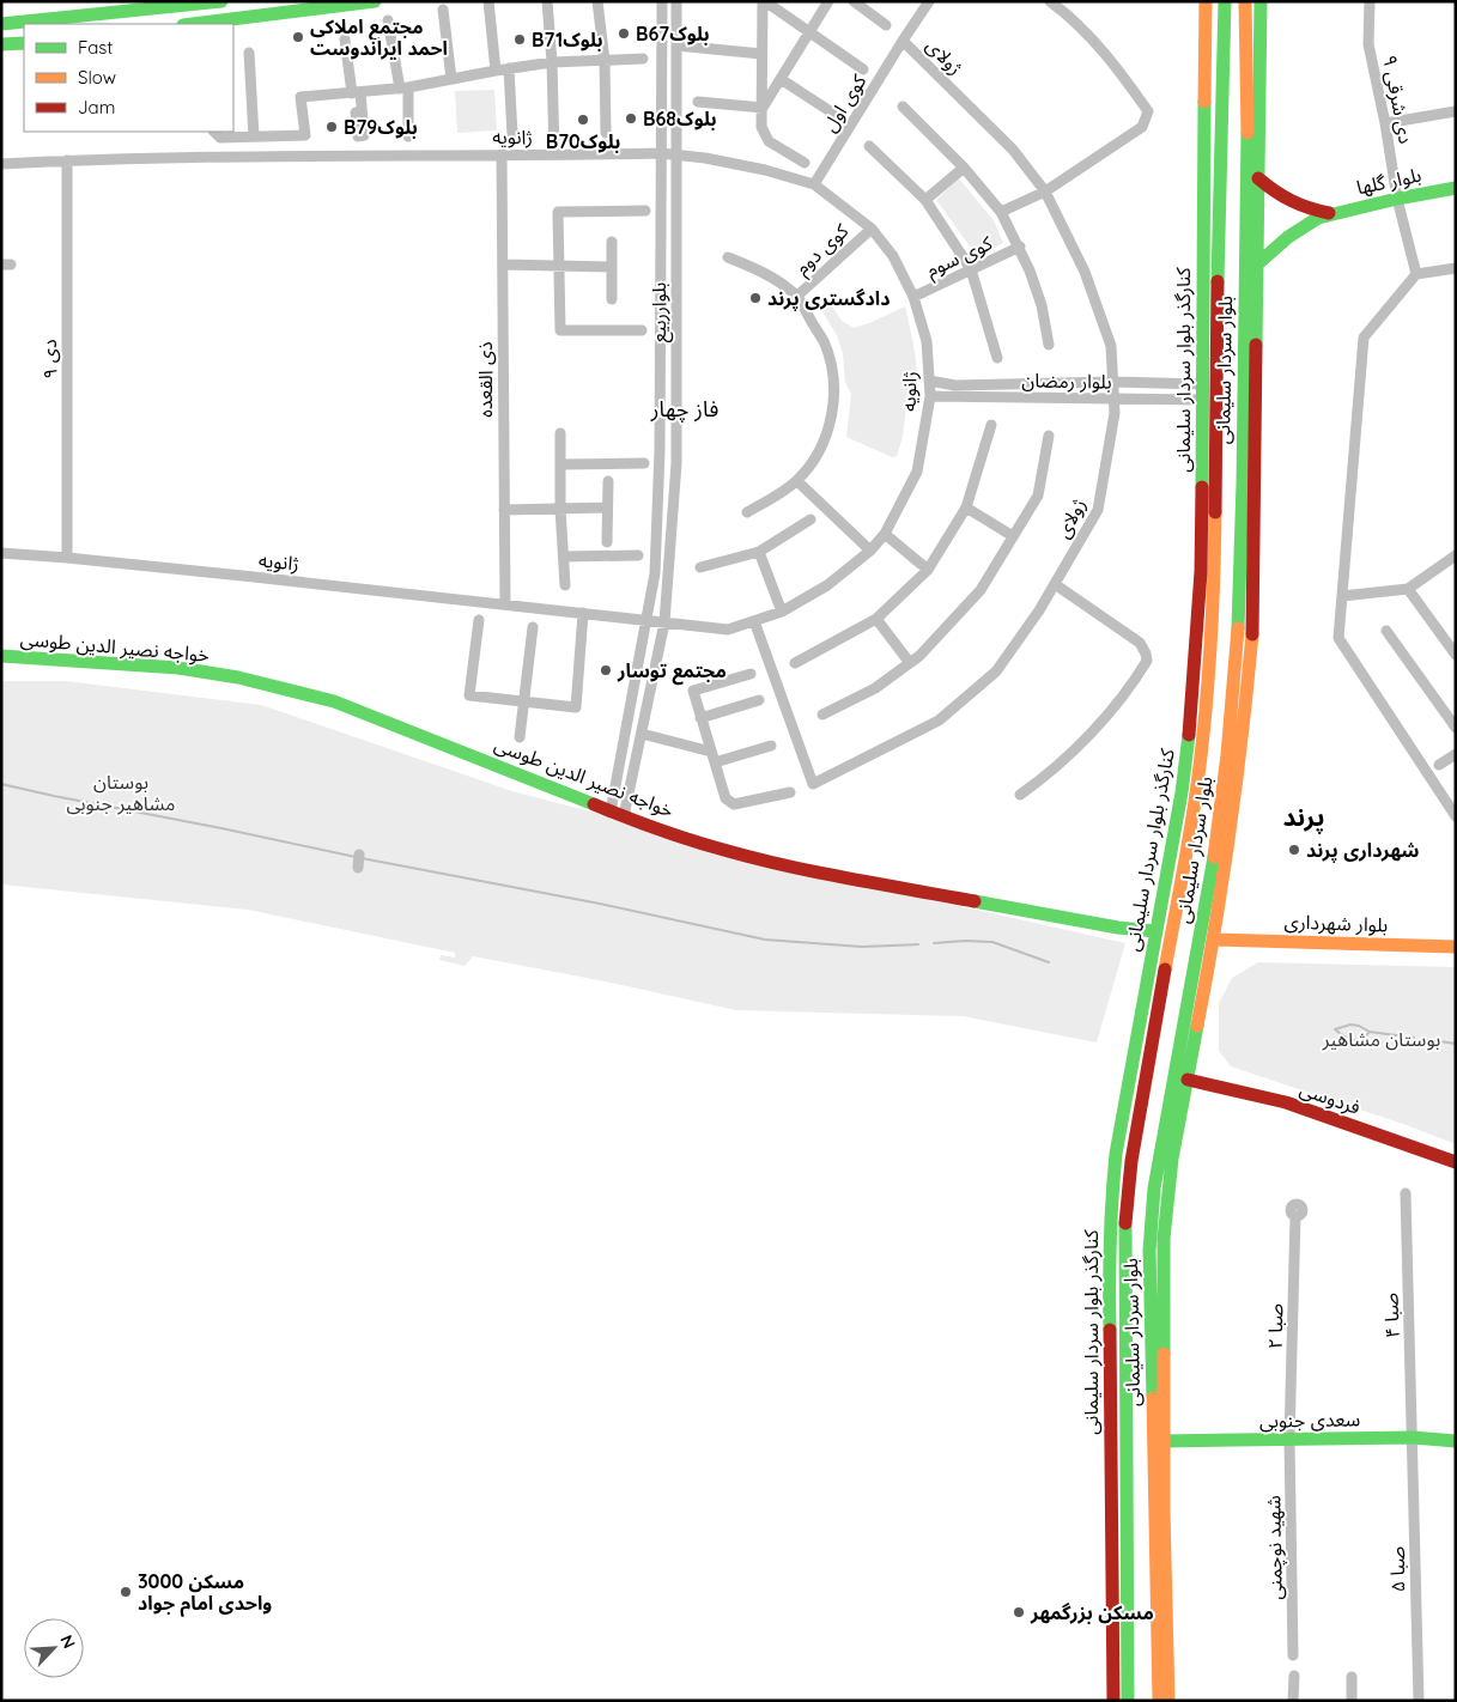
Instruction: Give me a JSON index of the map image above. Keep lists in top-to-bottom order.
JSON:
{
  "streets": {
    "street": [
      "ژولای",
      "۹ دی شرقی",
      "کوی اول",
      "ژانویه",
      "بلوار گلها",
      "کوی دوم",
      "کوی سوم",
      "بلوارربیع",
      "۹ دی",
      "کنارگذر بلوار سردار سلیمانی",
      "بلوار سردار سلیمانی",
      "ذی القعده",
      "بلوار رمضان",
      "خواجه نصیر الدین طوسی",
      "بلوار شهرداری",
      "فردوسی",
      "صبا ۴",
      "صبا ۲",
      "سعدی جنوبی",
      "شهید نوچمنی",
      "صبا ۵"
    ]
  },
  "crossings": [
    ["ژولای", "کوی اول"],
    ["ژولای", "ژانویه"],
    ["ژولای", "بلوار رمضان"],
    ["۹ دی شرقی", "بلوار گلها"],
    ["کوی اول", "ژانویه"],
    ["ژانویه", "کوی دوم"],
    ["ژانویه", "کوی سوم"],
    ["ژانویه", "بلوارربیع"],
    ["ژانویه", "۹ دی"],
    ["ژانویه", "ذی القعده"],
    ["ژانویه", "بلوار رمضان"],
    ["بلوارربیع", "خواجه نصیر الدین طوسی"],
    ["کنارگذر بلوار سردار سلیمانی", "بلوار رمضان"],
    ["کنارگذر بلوار سردار سلیمانی", "خواجه نصیر الدین طوسی"],
    ["صبا ۴", "سعدی جنوبی"],
    ["صبا ۴", "صبا ۵"],
    ["صبا ۲", "سعدی جنوبی"],
    ["صبا ۲", "شهید نوچمنی"],
    ["سعدی جنوبی", "شهید نوچمنی"],
    ["سعدی جنوبی", "صبا ۵"]
  ],
  "districts": ["فاز چهار", "پرند"],
  "parks": ["بوستان مشاهیر جنوبی", "بوستان مشاهیر"],
  "places": [
    "B67بلوک",
    "مجتمع املاکی احمد ایراندوست",
    "B71بلوک",
    "B68بلوک",
    "B70بلوک",
    "B79بلوک",
    "دادگستری پرند",
    "مجتمع توسار",
    "شهرداری پرند",
    "مسکن 3000 واحدی امام جواد",
    "مسکن بزرگمهر"
  ],
  "legend": ["Fast", "Slow", "Jam"],
  "north": "top right"
}
